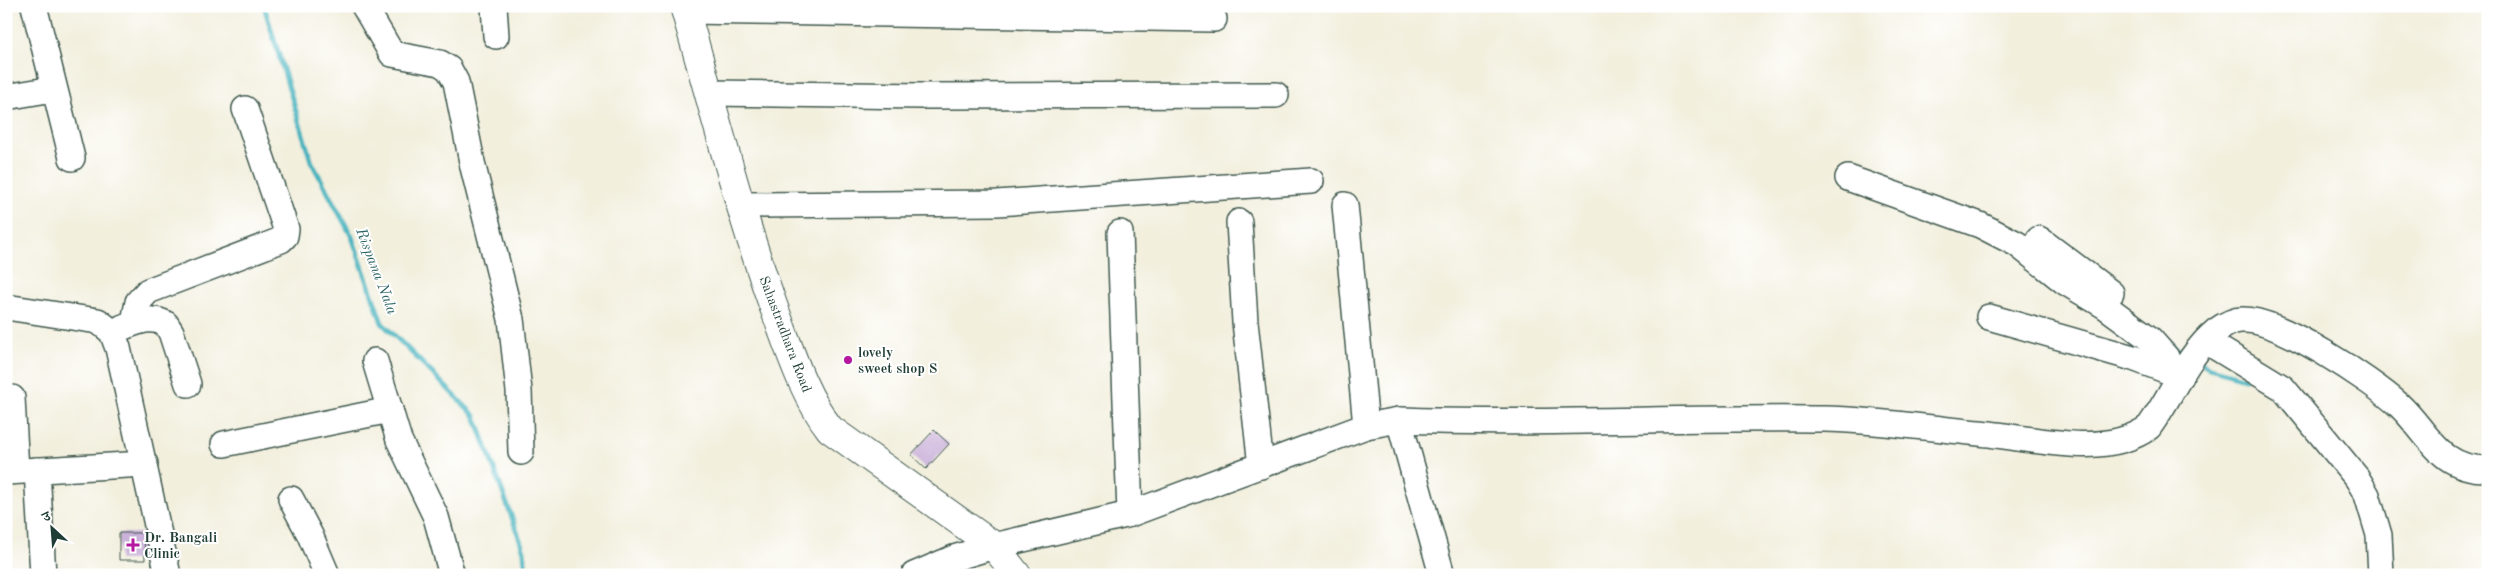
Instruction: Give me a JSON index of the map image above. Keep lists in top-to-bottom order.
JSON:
{
  "streets": {
    "main road": ["Sahastradhara Road"]
  },
  "water": ["Rispana Nala"],
  "places": {
    "other": ["lovely sweet shop S"],
    "health": ["Dr. Bangali Clinic"]
  },
  "north": "top left"
}
